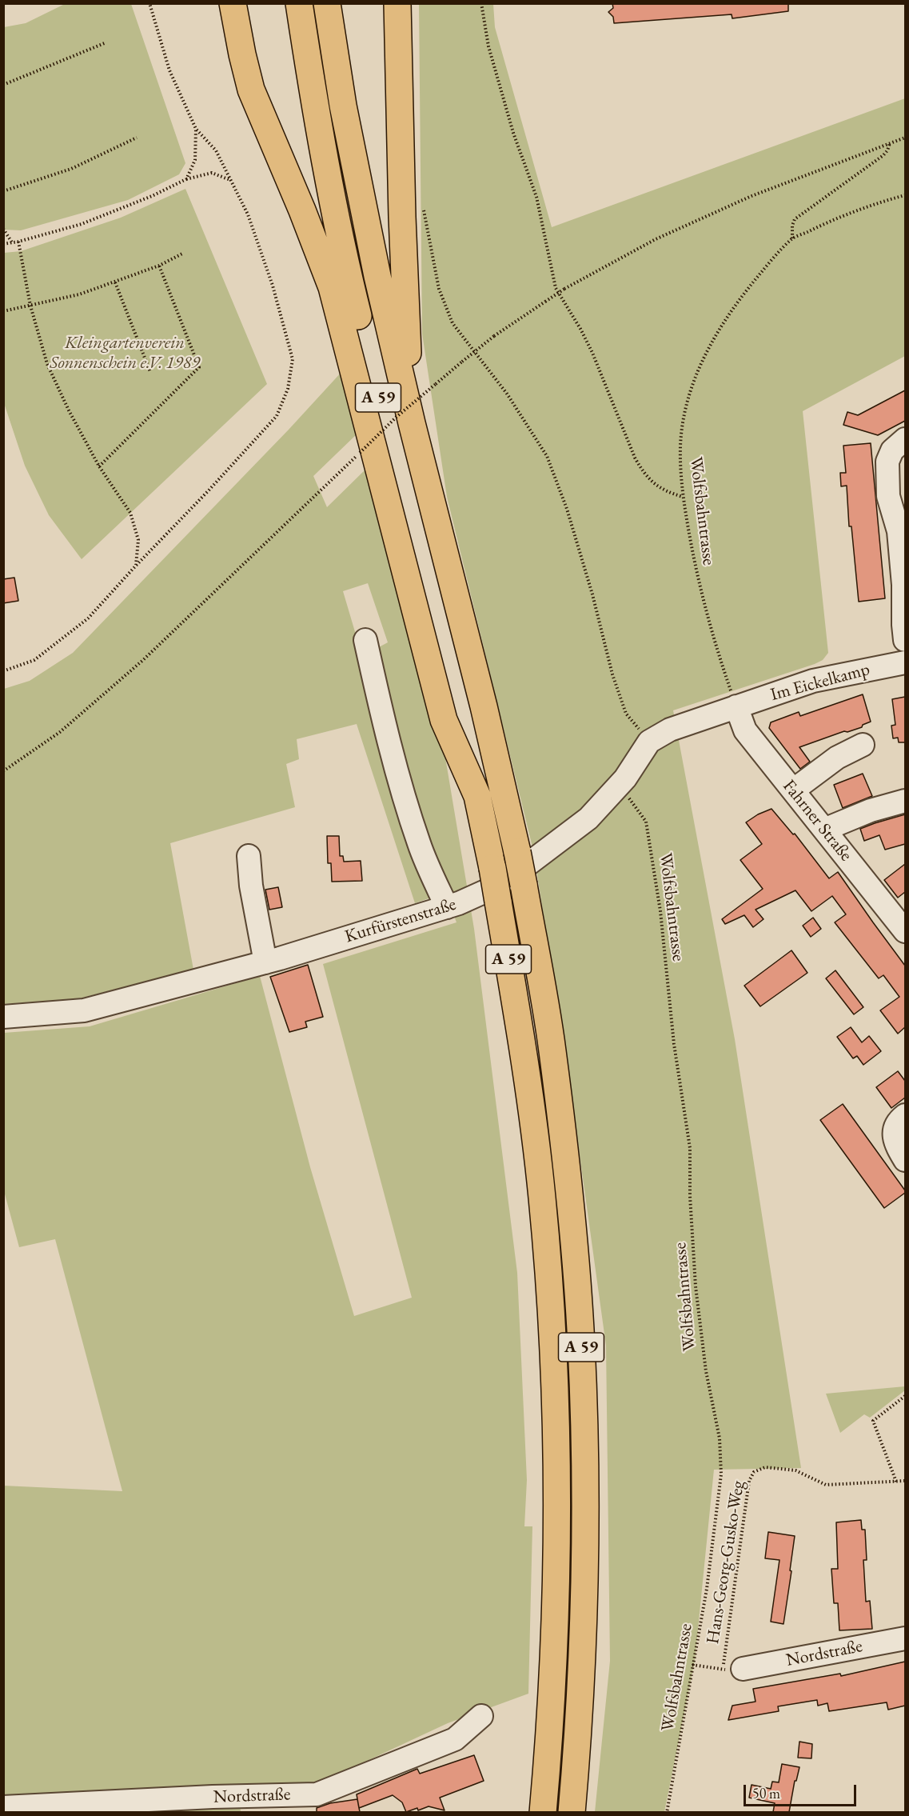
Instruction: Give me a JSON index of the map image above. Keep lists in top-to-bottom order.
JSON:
{
  "streets": {
    "highway": ["A 59"],
    "street": [
      "Im Eickelkamp",
      "Fahrner Straße",
      "Kurfürstenstraße",
      "Nordstraße"
    ],
    "path": ["Wolfsbahntrasse", "Hans-Georg-Gusko-Weg"]
  },
  "crossings": [
    ["Wolfsbahntrasse", "Im Eickelkamp"],
    ["Wolfsbahntrasse", "Fahrner Straße"],
    ["Wolfsbahntrasse", "Kurfürstenstraße"],
    ["Im Eickelkamp", "Fahrner Straße"],
    ["Im Eickelkamp", "Kurfürstenstraße"],
    ["Fahrner Straße", "Kurfürstenstraße"],
    ["Hans-Georg-Gusko-Weg", "Nordstraße"]
  ],
  "parks": ["Kleingartenverein Sonnenschein e.V. 1989"],
  "scale_bar": "50 m"
}
